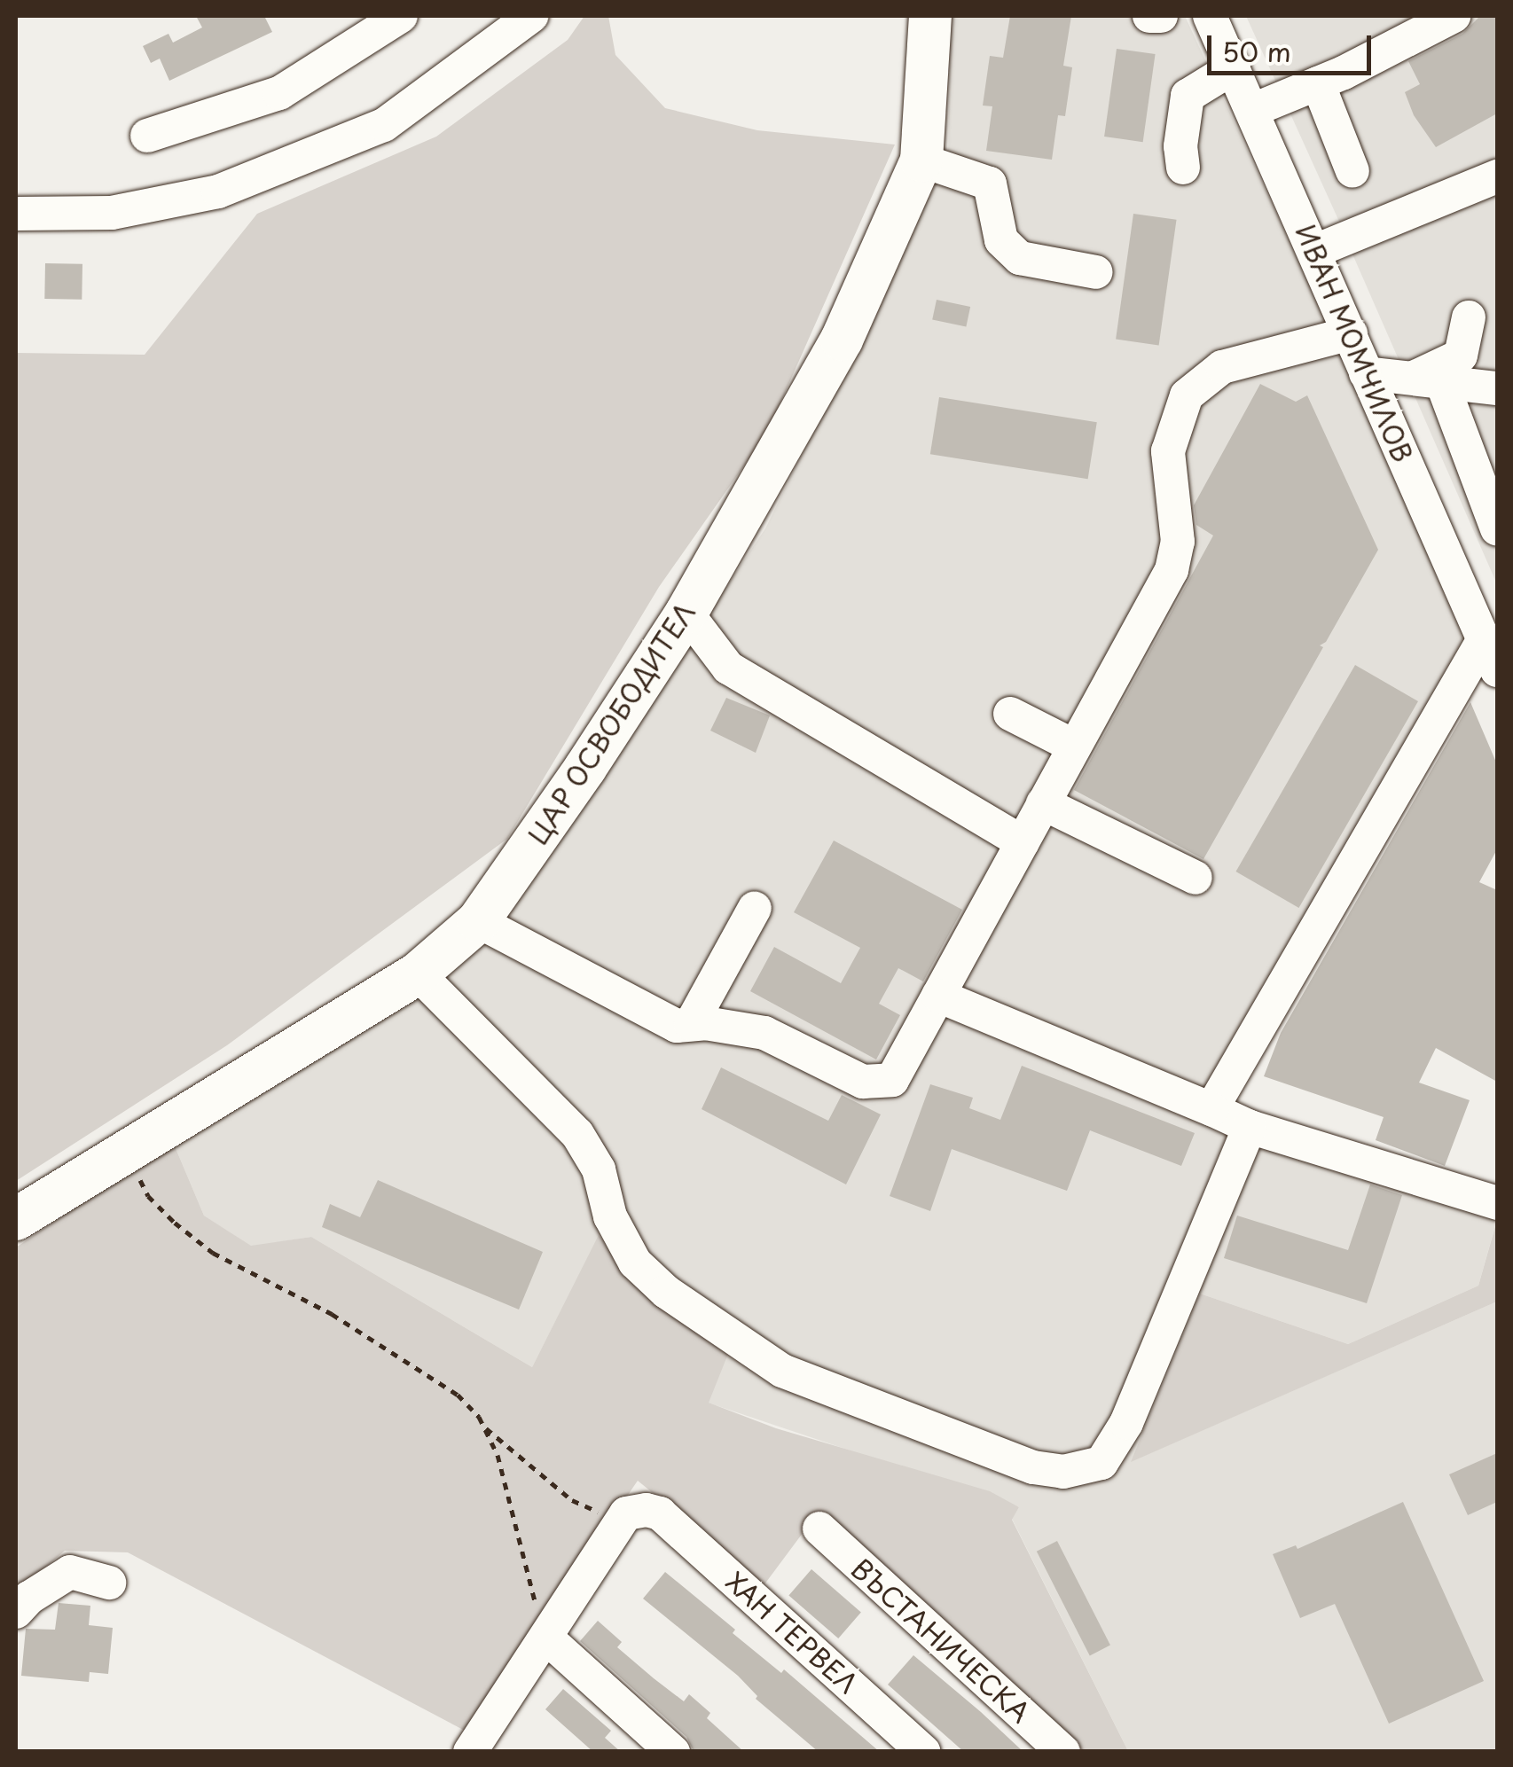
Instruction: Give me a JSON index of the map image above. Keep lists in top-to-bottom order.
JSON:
{
  "streets": {
    "main road": ["ЦАР ОСВОБОДИТЕЛ"],
    "street": ["ИВАН МОМЧИЛОВ", "ХАН ТЕРВЕЛ", "ВЪСТАНИЧЕСКА"]
  },
  "scale_bar": "50 m"
}
